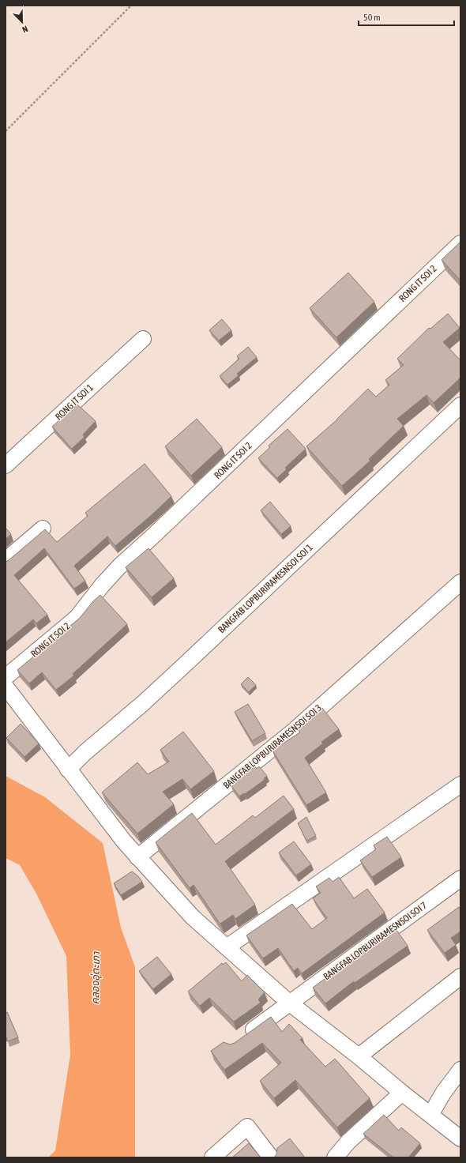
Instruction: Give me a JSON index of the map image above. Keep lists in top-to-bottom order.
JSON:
{
  "streets": {
    "street": [
      "RONG IT SOI 2",
      "RONG IT SOI 1",
      "BANGFAB LOPBURIRAMESNSOI SOI 1",
      "BANGFAB LOPBURIRAMESNSOI SOI 3",
      "BANGFAB LOPBURIRAMESNSOI SOI 7"
    ]
  },
  "water": ["คลองอุ่ตะเภา"],
  "scale_bar": "50 m",
  "north": "bottom right"
}
